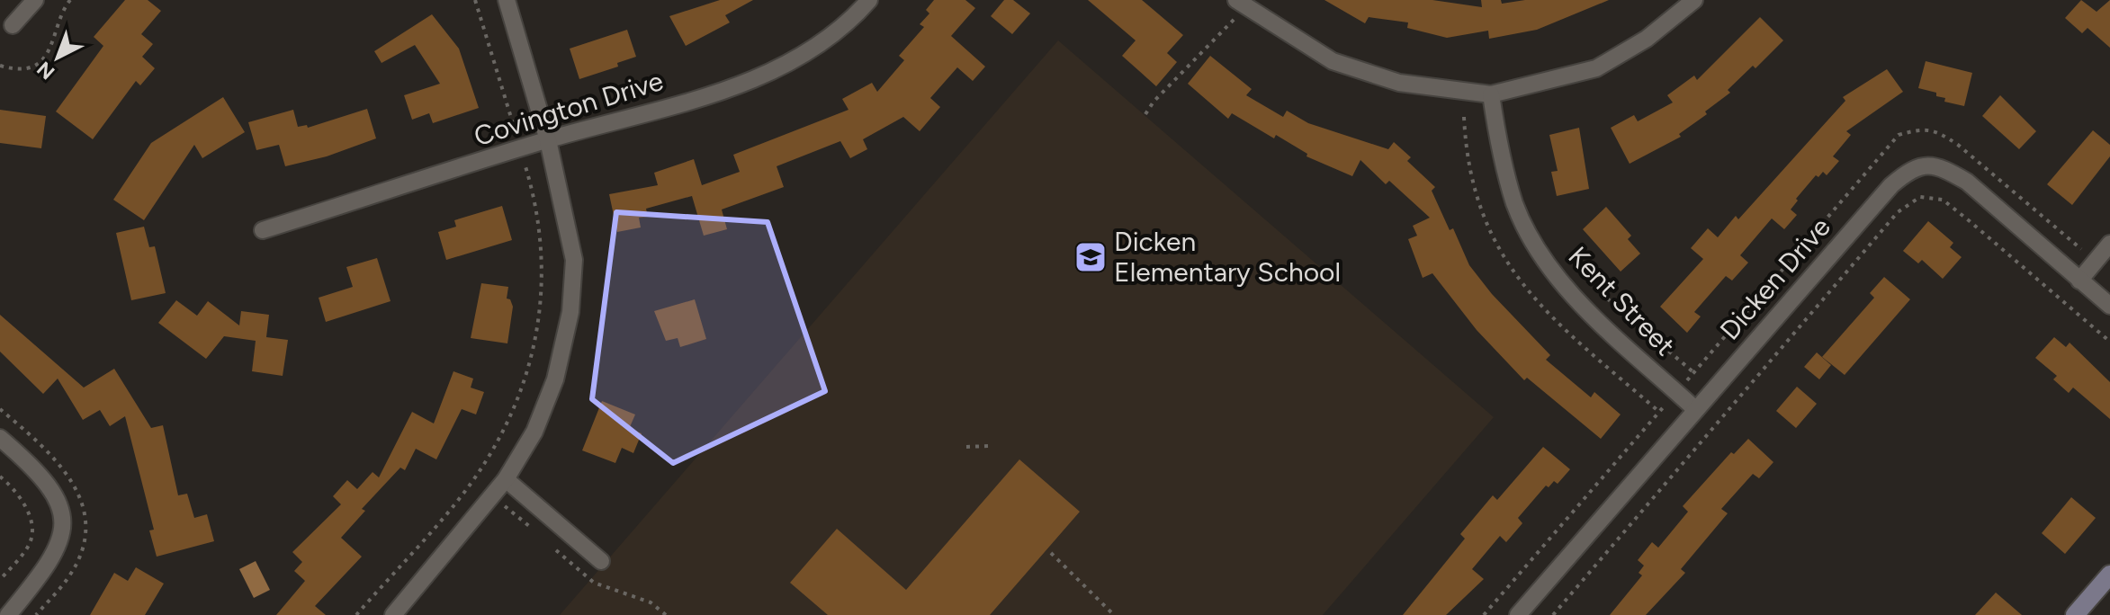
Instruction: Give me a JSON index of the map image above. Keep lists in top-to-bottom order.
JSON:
{
  "streets": {
    "street": ["Covington Drive", "Dicken Drive", "Kent Street"]
  },
  "crossings": [
    ["Dicken Drive", "Kent Street"]
  ],
  "places": {
    "school or university": ["Dicken Elementary School"]
  },
  "north": "bottom left"
}
